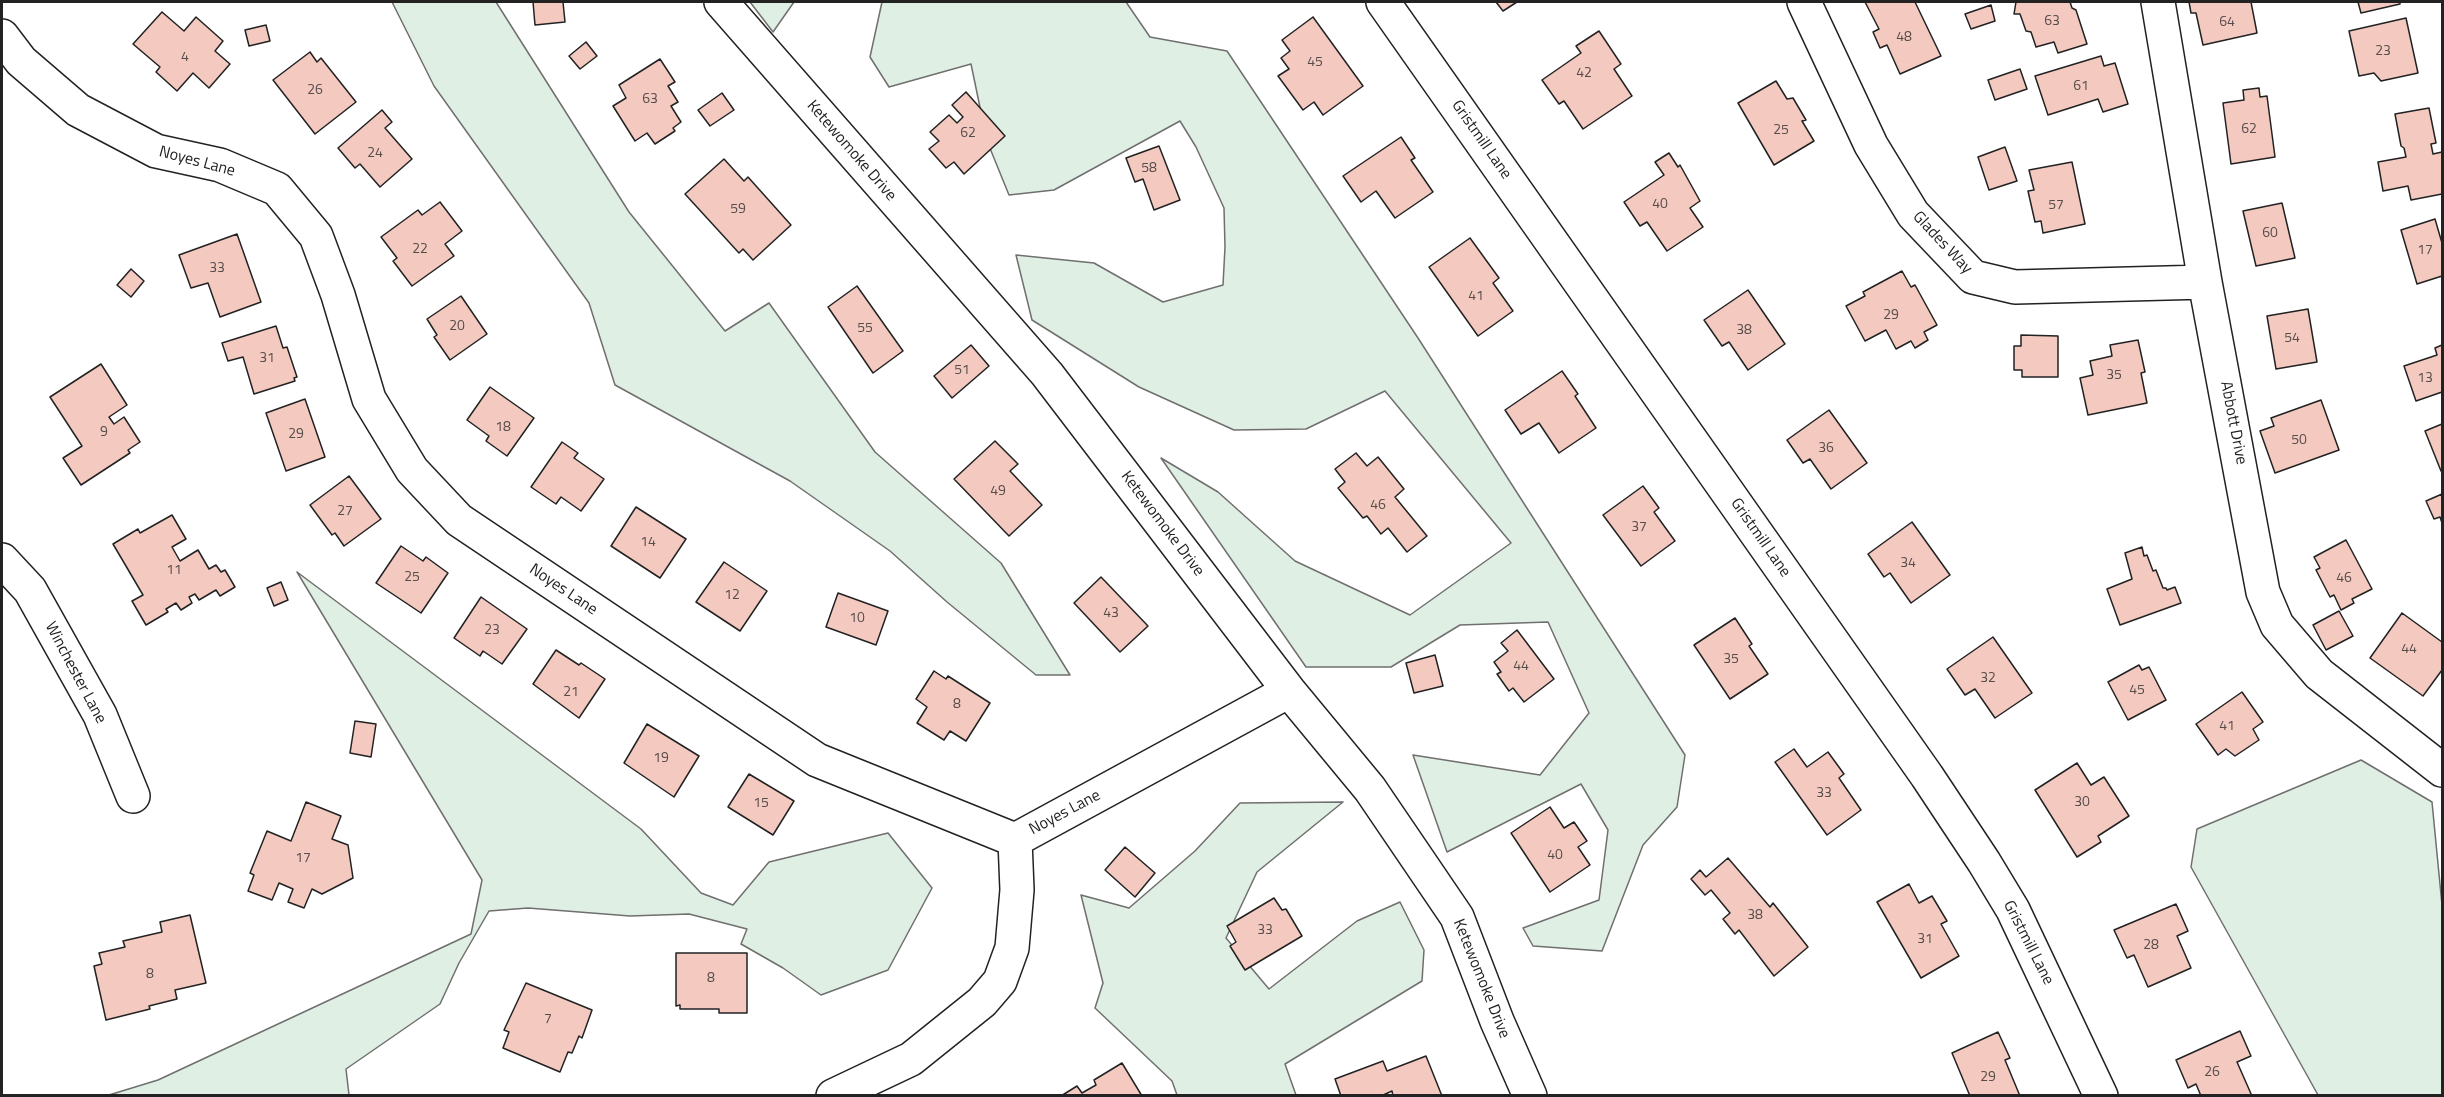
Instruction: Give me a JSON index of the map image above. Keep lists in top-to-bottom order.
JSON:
{
  "streets": {
    "street": [
      "Gristmill Lane",
      "Ketewomoke Drive",
      "Noyes Lane",
      "Glades Way",
      "Abbott Drive",
      "Winchester Lane"
    ]
  },
  "crossings": [
    ["Ketewomoke Drive", "Noyes Lane"],
    ["Glades Way", "Abbott Drive"]
  ],
  "house_numbers": [
    "63",
    "64",
    "48",
    "23",
    "4",
    "45",
    "42",
    "61",
    "26",
    "63",
    "62",
    "25",
    "62",
    "24",
    "58",
    "40",
    "57",
    "59",
    "60",
    "22",
    "17",
    "33",
    "41",
    "29",
    "20",
    "55",
    "38",
    "54",
    "31",
    "51",
    "35",
    "13",
    "18",
    "9",
    "29",
    "50",
    "36",
    "49",
    "46",
    "27",
    "37",
    "14",
    "34",
    "11",
    "25",
    "46",
    "12",
    "43",
    "10",
    "23",
    "44",
    "35",
    "44",
    "32",
    "45",
    "21",
    "8",
    "41",
    "19",
    "33",
    "30",
    "15",
    "40",
    "17",
    "38",
    "33",
    "31",
    "28",
    "8",
    "8",
    "7",
    "26",
    "29"
  ]
}
